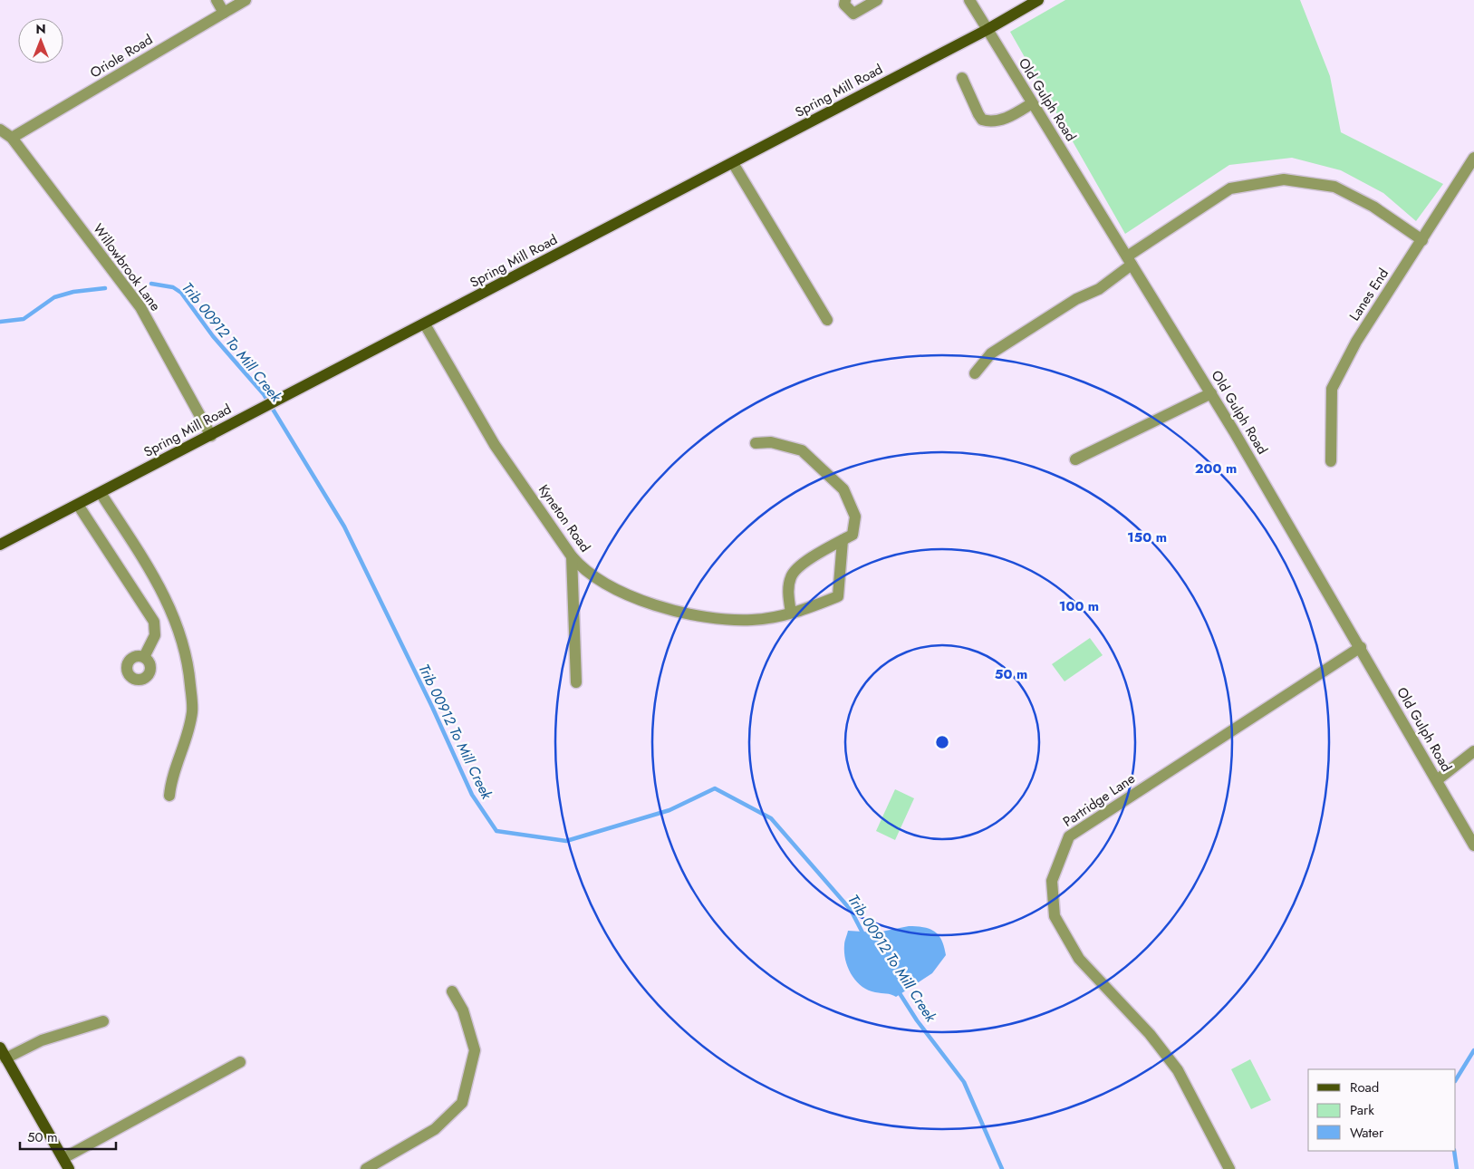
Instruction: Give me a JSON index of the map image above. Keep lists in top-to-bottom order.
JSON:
{
  "streets": {
    "main road": ["Spring Mill Road"],
    "street": [
      "Oriole Road",
      "Old Gulph Road",
      "Willowbrook Lane",
      "Lanes End",
      "Kyneton Road",
      "Partridge Lane"
    ]
  },
  "crossings": [
    ["Oriole Road", "Willowbrook Lane"],
    ["Spring Mill Road", "Old Gulph Road"],
    ["Spring Mill Road", "Willowbrook Lane"],
    ["Spring Mill Road", "Kyneton Road"],
    ["Old Gulph Road", "Partridge Lane"]
  ],
  "water": ["Trib 00912 To Mill Creek"],
  "legend": ["Road", "Park", "Water"],
  "scale_bar": "50 m",
  "north": "top",
  "rings": [
    "200 m",
    "150 m",
    "100 m",
    "50 m"
  ]
}
